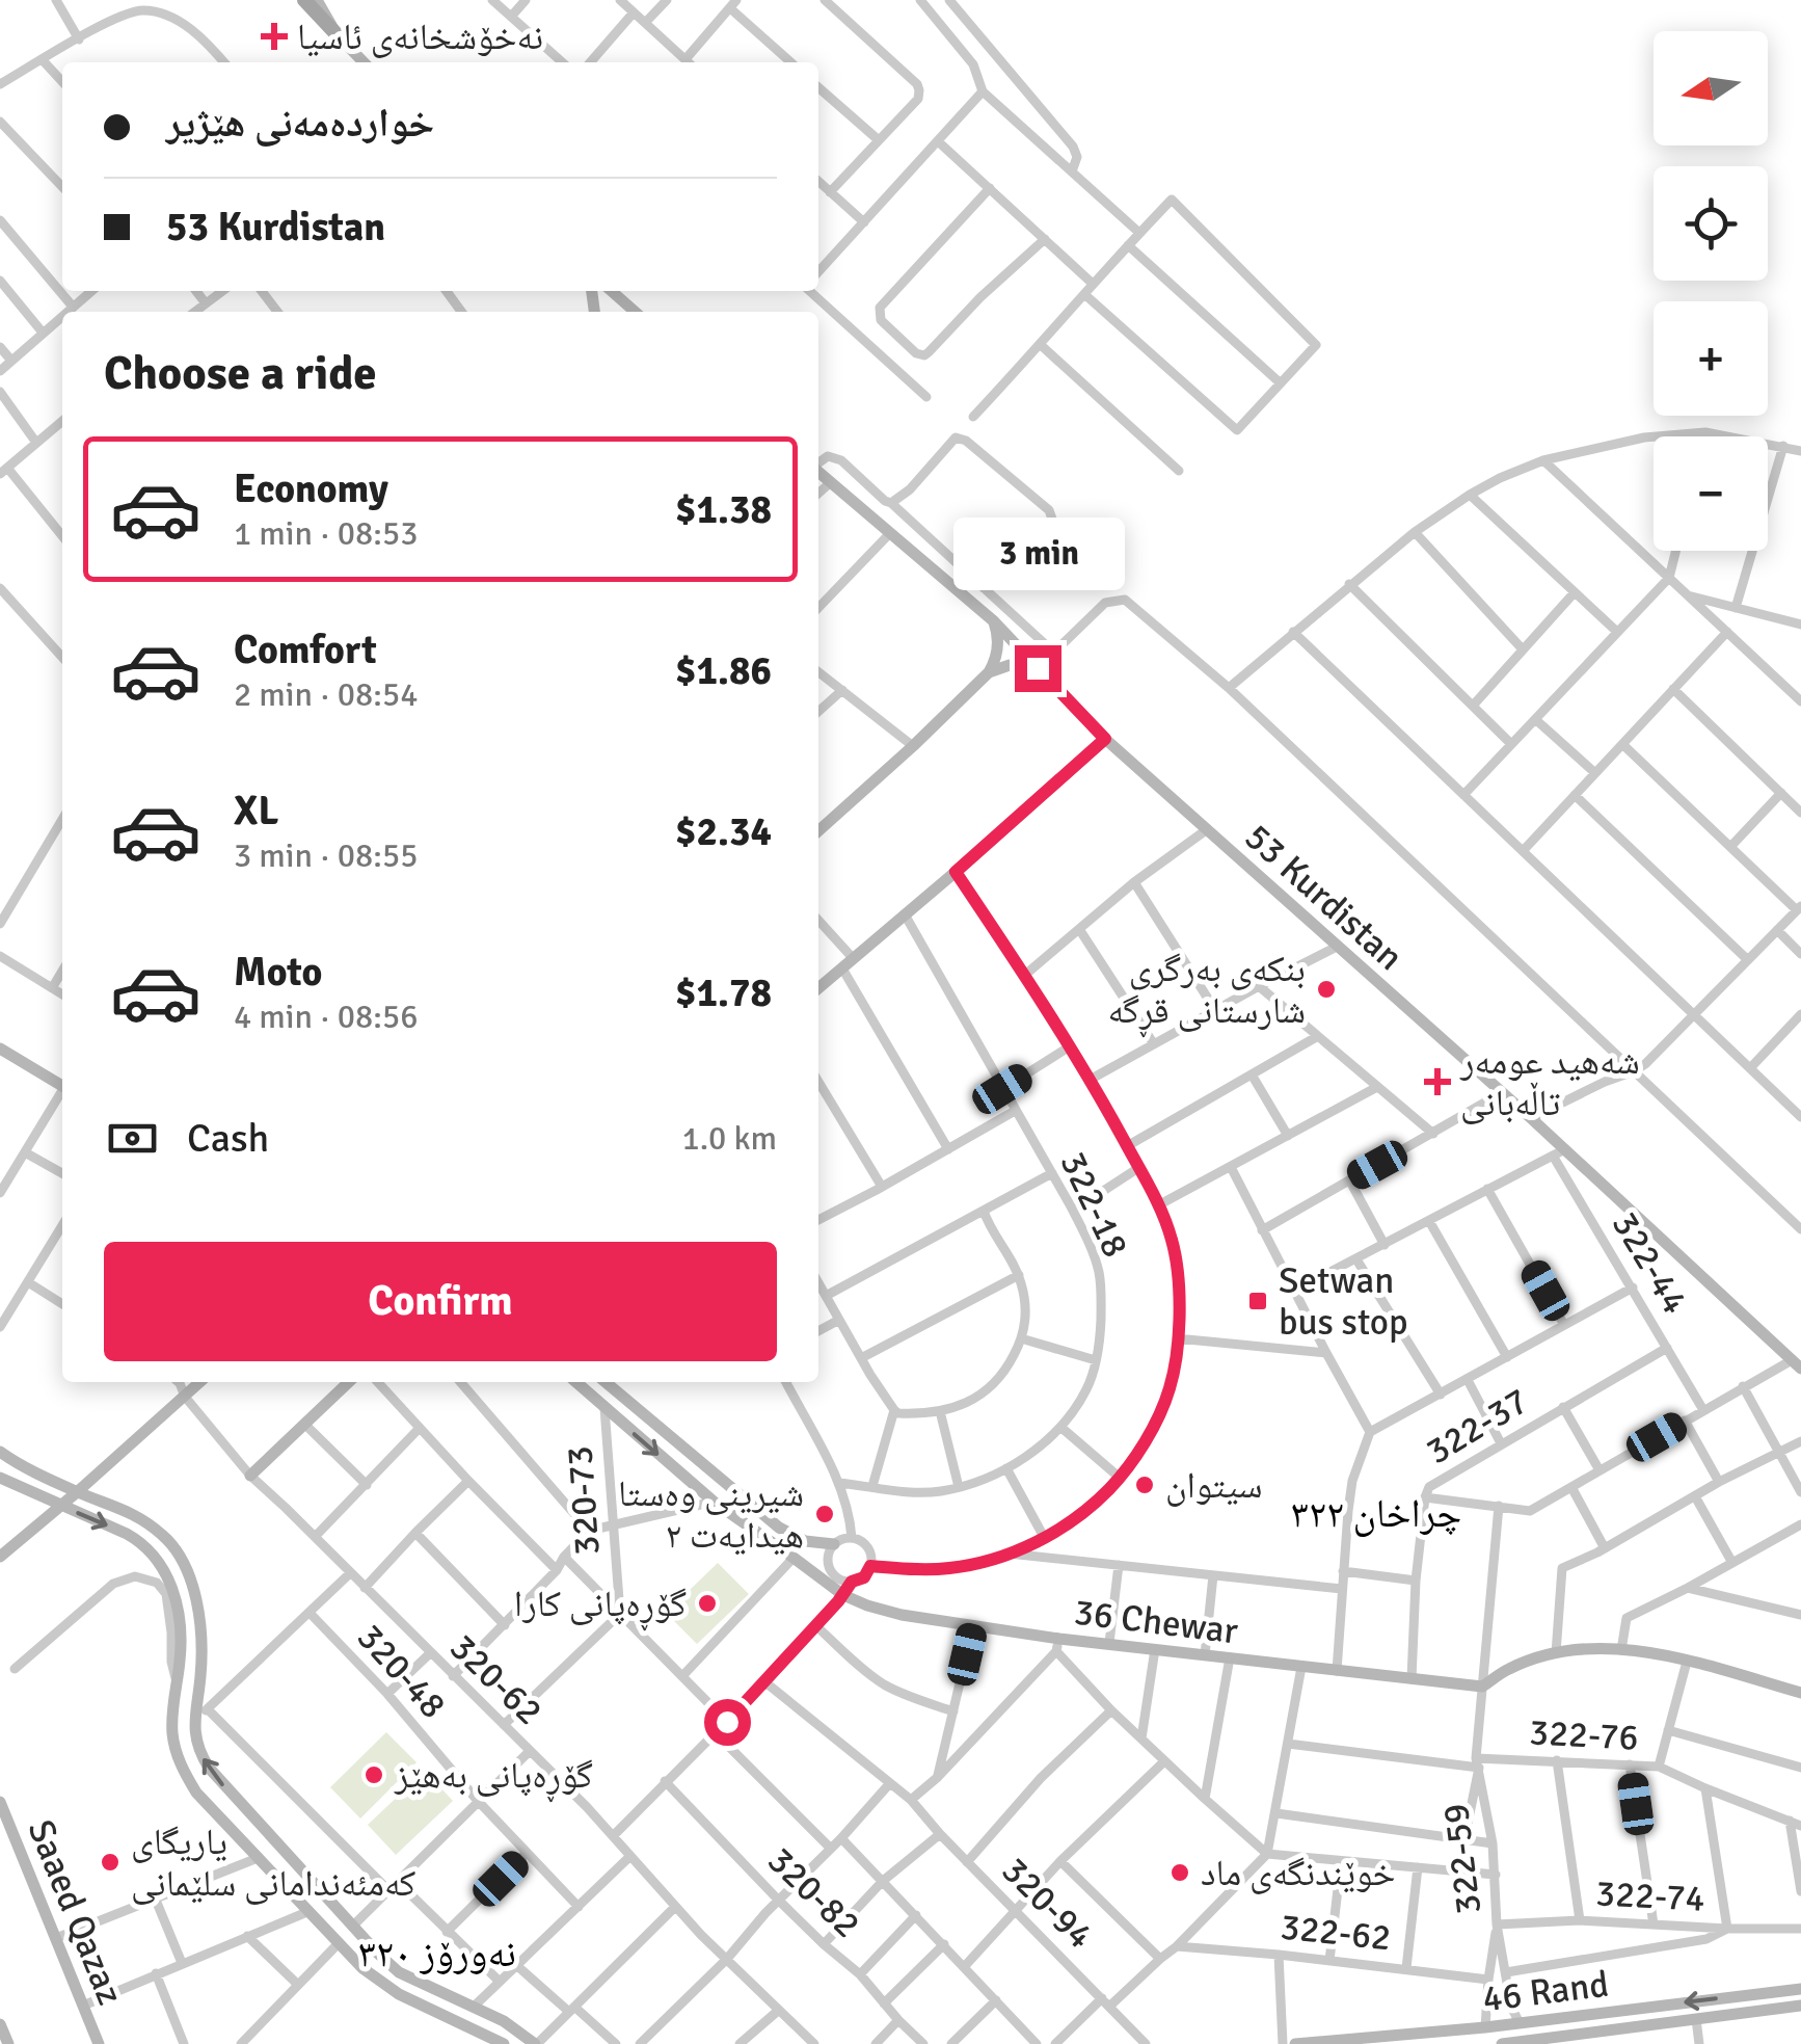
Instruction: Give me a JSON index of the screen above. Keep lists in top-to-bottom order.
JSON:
{
  "streets": {
    "main road": [
      "53 Kurdistan",
      "36 Chewar",
      "Saaed Qazaz",
      "46 Rand"
    ],
    "street": [
      "322-18",
      "322-44",
      "322-37",
      "320-73",
      "320-48",
      "320-62",
      "322-76",
      "322-59",
      "320-82",
      "322-74",
      "320-94",
      "322-62"
    ]
  },
  "crossings": [
    ["53 Kurdistan", "322-44"],
    ["322-44", "322-37"],
    ["322-37", "36 Chewar"],
    ["320-73", "36 Chewar"],
    ["36 Chewar", "322-59"],
    ["322-76", "322-59"],
    ["322-59", "322-74"],
    ["322-59", "46 Rand"]
  ],
  "districts": ["چراخان ٣٢٢", "نەورۆز ٣٢٠"],
  "places": {
    "health": ["نه‌خۆشخانه‌ى ئاسیا", "شەهید عومەر تاڵەبانی"],
    "other": [
      "بنکەی بەرگری شارستانی قڕگە",
      "سيتوان",
      "شیرینی وەستا هیدایەت ٢",
      "گۆڕەپانی کارا",
      "گۆڕەپانی بەهێز",
      "یاریگای کەمئەندامانی سلێمانی",
      "خوێندنگەی ماد"
    ],
    "transit": ["Setwan bus stop"]
  },
  "north": "left",
  "page": {
    "map_buttons": ["+", "−"],
    "banner": ["خواردەمەنی هێژیر", "53 Kurdistan"],
    "heading": "Choose a ride",
    "list": [
      {
        "name": "Economy",
        "note": "1 min · 08:53",
        "value": "$1.38"
      },
      {
        "name": "Comfort",
        "note": "2 min · 08:54",
        "value": "$1.86"
      },
      {
        "name": "XL",
        "note": "3 min · 08:55",
        "value": "$2.34"
      },
      {
        "name": "Moto",
        "note": "4 min · 08:56",
        "value": "$1.78"
      }
    ],
    "bubble": "3 min",
    "pay": ["Cash", "1.0 km"],
    "buttons": "Confirm"
  }
}
